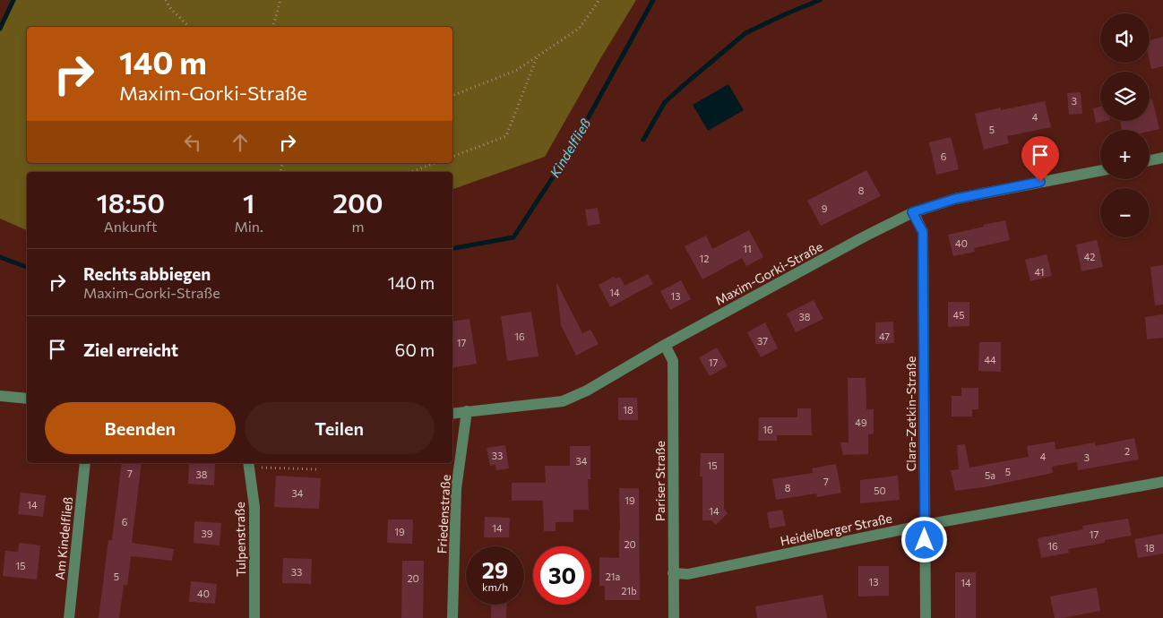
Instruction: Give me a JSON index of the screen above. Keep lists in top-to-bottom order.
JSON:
{
  "streets": {
    "street": [
      "Maxim-Gorki-Straße",
      "Clara-Zetkin-Straße",
      "Pariser Straße",
      "Friedenstraße",
      "Heidelberger Straße",
      "Am Kindelfließ",
      "Tulpenstraße"
    ]
  },
  "crossings": [
    ["Maxim-Gorki-Straße", "Clara-Zetkin-Straße"],
    ["Maxim-Gorki-Straße", "Pariser Straße"],
    ["Maxim-Gorki-Straße", "Friedenstraße"],
    ["Clara-Zetkin-Straße", "Heidelberger Straße"],
    ["Pariser Straße", "Heidelberger Straße"]
  ],
  "water": ["Kindelfließ"],
  "house_numbers": [
    "3",
    "4",
    "5",
    "6",
    "8",
    "9",
    "40",
    "11",
    "42",
    "12",
    "41",
    "14",
    "13",
    "45",
    "38",
    "16",
    "47",
    "37",
    "17",
    "44",
    "17",
    "18",
    "49",
    "16",
    "2",
    "33",
    "4",
    "3",
    "34",
    "15",
    "5",
    "7",
    "38",
    "5a",
    "7",
    "8",
    "50",
    "34",
    "19",
    "14",
    "14",
    "6",
    "14",
    "19",
    "39",
    "17",
    "20",
    "16",
    "18",
    "15",
    "33",
    "5",
    "21a",
    "20",
    "13",
    "14",
    "21b",
    "40"
  ],
  "page": {
    "map_buttons": ["+", "−"],
    "turn": ["140 m", "Maxim-Gorki-Straße"],
    "eta": [
      "18:50",
      "Ankunft",
      "1",
      "Min.",
      "200",
      "m"
    ],
    "list": [
      {
        "name": "Rechts abbiegen",
        "note": "Maxim-Gorki-Straße",
        "value": "140 m"
      },
      {
        "name": "Ziel erreicht",
        "value": "60 m"
      }
    ],
    "buttons": ["Beenden", "Teilen"],
    "speed": "29 km/h",
    "limit": "30"
  }
}
